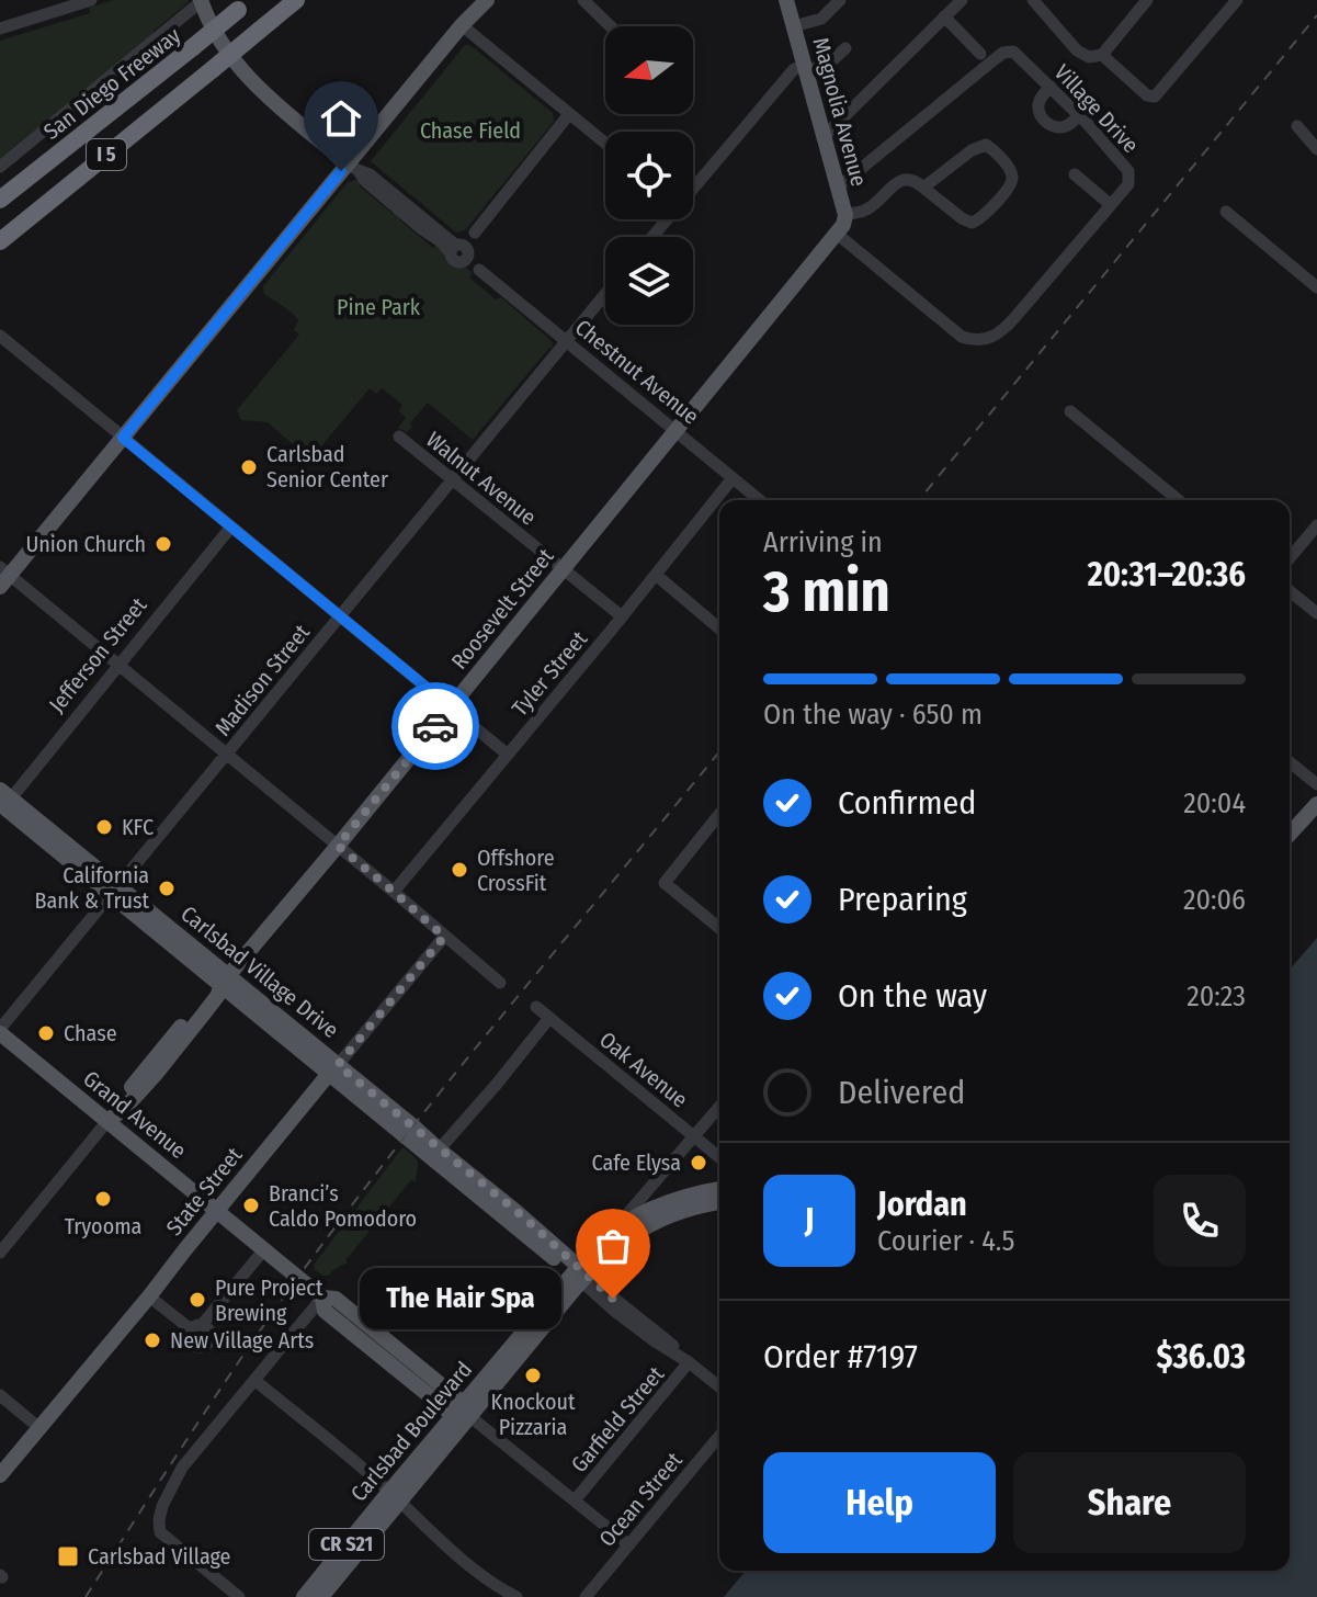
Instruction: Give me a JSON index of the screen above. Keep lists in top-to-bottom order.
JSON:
{
  "streets": {
    "highway": ["San Diego Freeway", "I 5"],
    "main road": [
      "Magnolia Avenue",
      "Chestnut Avenue",
      "Roosevelt Street",
      "Carlsbad Village Drive",
      "Grand Avenue",
      "State Street",
      "Carlsbad Boulevard",
      "CR S21"
    ],
    "street": [
      "Village Drive",
      "Walnut Avenue",
      "Jefferson Street",
      "Tyler Street",
      "Madison Street",
      "Oak Avenue",
      "Garfield Street",
      "Ocean Street"
    ]
  },
  "crossings": [
    ["Village Drive", "Magnolia Avenue"],
    ["Village Drive", "Roosevelt Street"],
    ["Magnolia Avenue", "Roosevelt Street"],
    ["Chestnut Avenue", "Roosevelt Street"],
    ["Chestnut Avenue", "Tyler Street"],
    ["Chestnut Avenue", "Madison Street"],
    ["Walnut Avenue", "Roosevelt Street"],
    ["Walnut Avenue", "Tyler Street"],
    ["Walnut Avenue", "Madison Street"],
    ["Roosevelt Street", "Carlsbad Village Drive"],
    ["Roosevelt Street", "Grand Avenue"],
    ["Jefferson Street", "Carlsbad Village Drive"],
    ["Madison Street", "Carlsbad Village Drive"],
    ["Madison Street", "Grand Avenue"],
    ["Carlsbad Village Drive", "State Street"],
    ["Carlsbad Village Drive", "Garfield Street"],
    ["Carlsbad Village Drive", "Carlsbad Boulevard"],
    ["Grand Avenue", "State Street"],
    ["Grand Avenue", "Garfield Street"],
    ["Grand Avenue", "Carlsbad Boulevard"],
    ["Grand Avenue", "Ocean Street"]
  ],
  "parks": ["Chase Field", "Pine Park"],
  "places": {
    "other": [
      "Carlsbad Senior Center",
      "Union Church",
      "KFC",
      "Offshore CrossFit",
      "California Bank & Trust",
      "Chase",
      "Cafe Elysa",
      "Tryooma",
      "Branci’s Caldo Pomodoro",
      "The Hair Spa",
      "Pure Project Brewing",
      "New Village Arts",
      "Knockout Pizzaria"
    ],
    "transit": ["Carlsbad Village"]
  },
  "north": "left",
  "page": {
    "heading": ["3 min", "Arriving in", "20:31–20:36"],
    "panel": [
      "Jordan",
      "Courier · 4.5",
      "Order #7197",
      "$36.03"
    ],
    "bar": "On the way · 650 m",
    "list": [
      ["Confirmed", "20:04"],
      ["Preparing", "20:06"],
      ["On the way", "20:23"],
      "Delivered"
    ],
    "round": "J",
    "bubble": "The Hair Spa",
    "buttons": ["Help", "Share"]
  }
}
